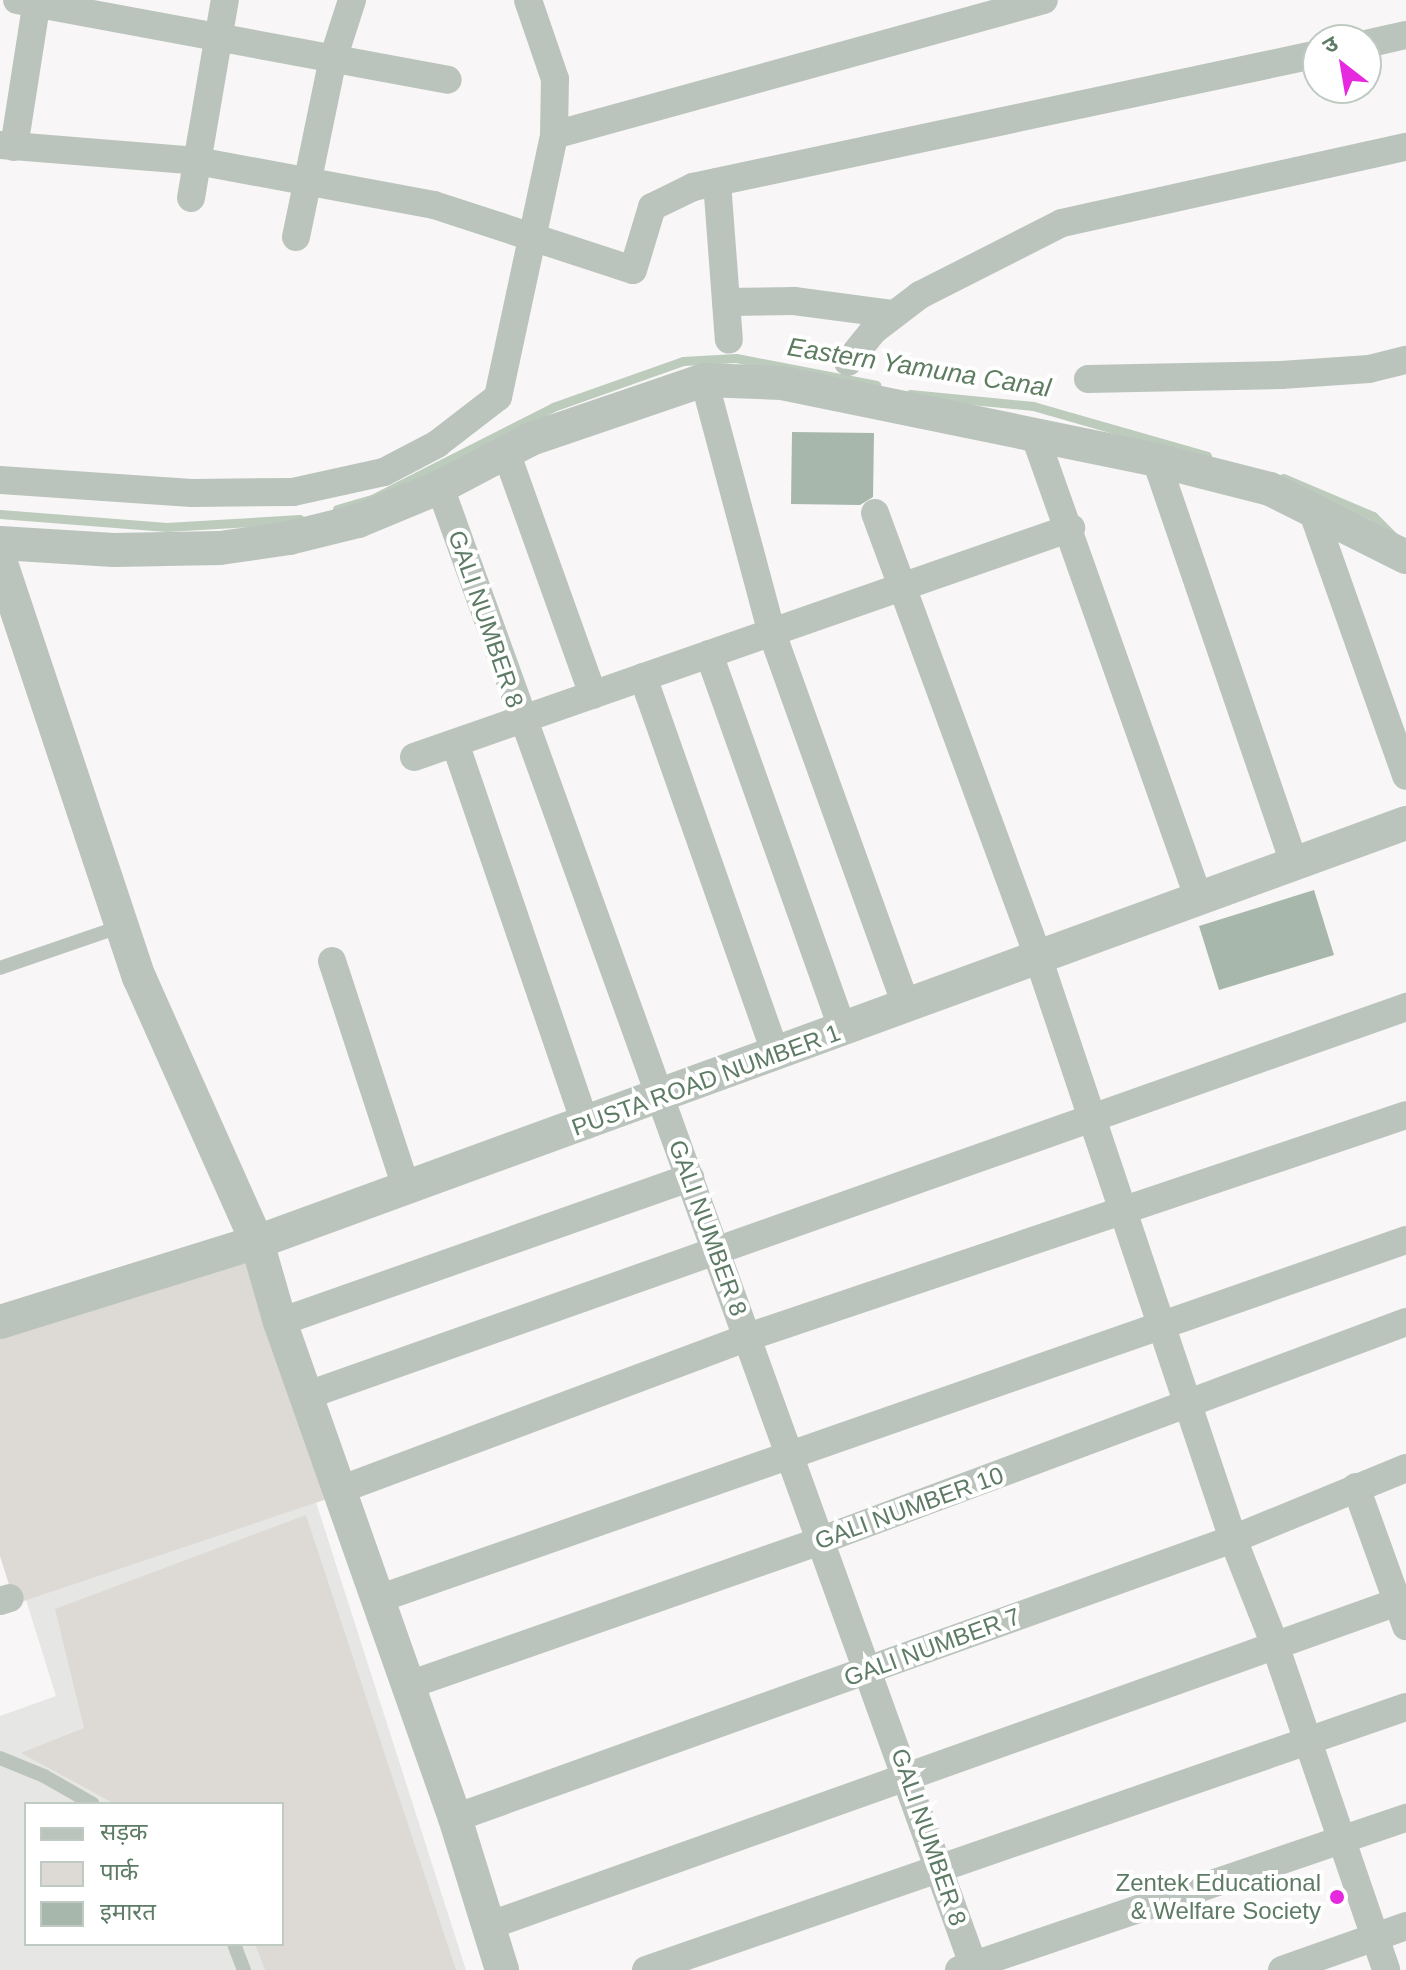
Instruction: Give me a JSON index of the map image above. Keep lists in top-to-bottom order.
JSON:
{
  "streets": {
    "street": [
      "GALI NUMBER 8",
      "PUSTA ROAD NUMBER 1",
      "GALI NUMBER 10",
      "GALI NUMBER 7"
    ]
  },
  "crossings": [
    ["GALI NUMBER 8", "PUSTA ROAD NUMBER 1"],
    ["GALI NUMBER 8", "GALI NUMBER 10"],
    ["GALI NUMBER 8", "GALI NUMBER 7"]
  ],
  "water": ["Eastern Yamuna Canal"],
  "places": ["Zentek Educational & Welfare Society"],
  "legend": ["सड़क", "पार्क", "इमारत"],
  "north": "top left"
}
